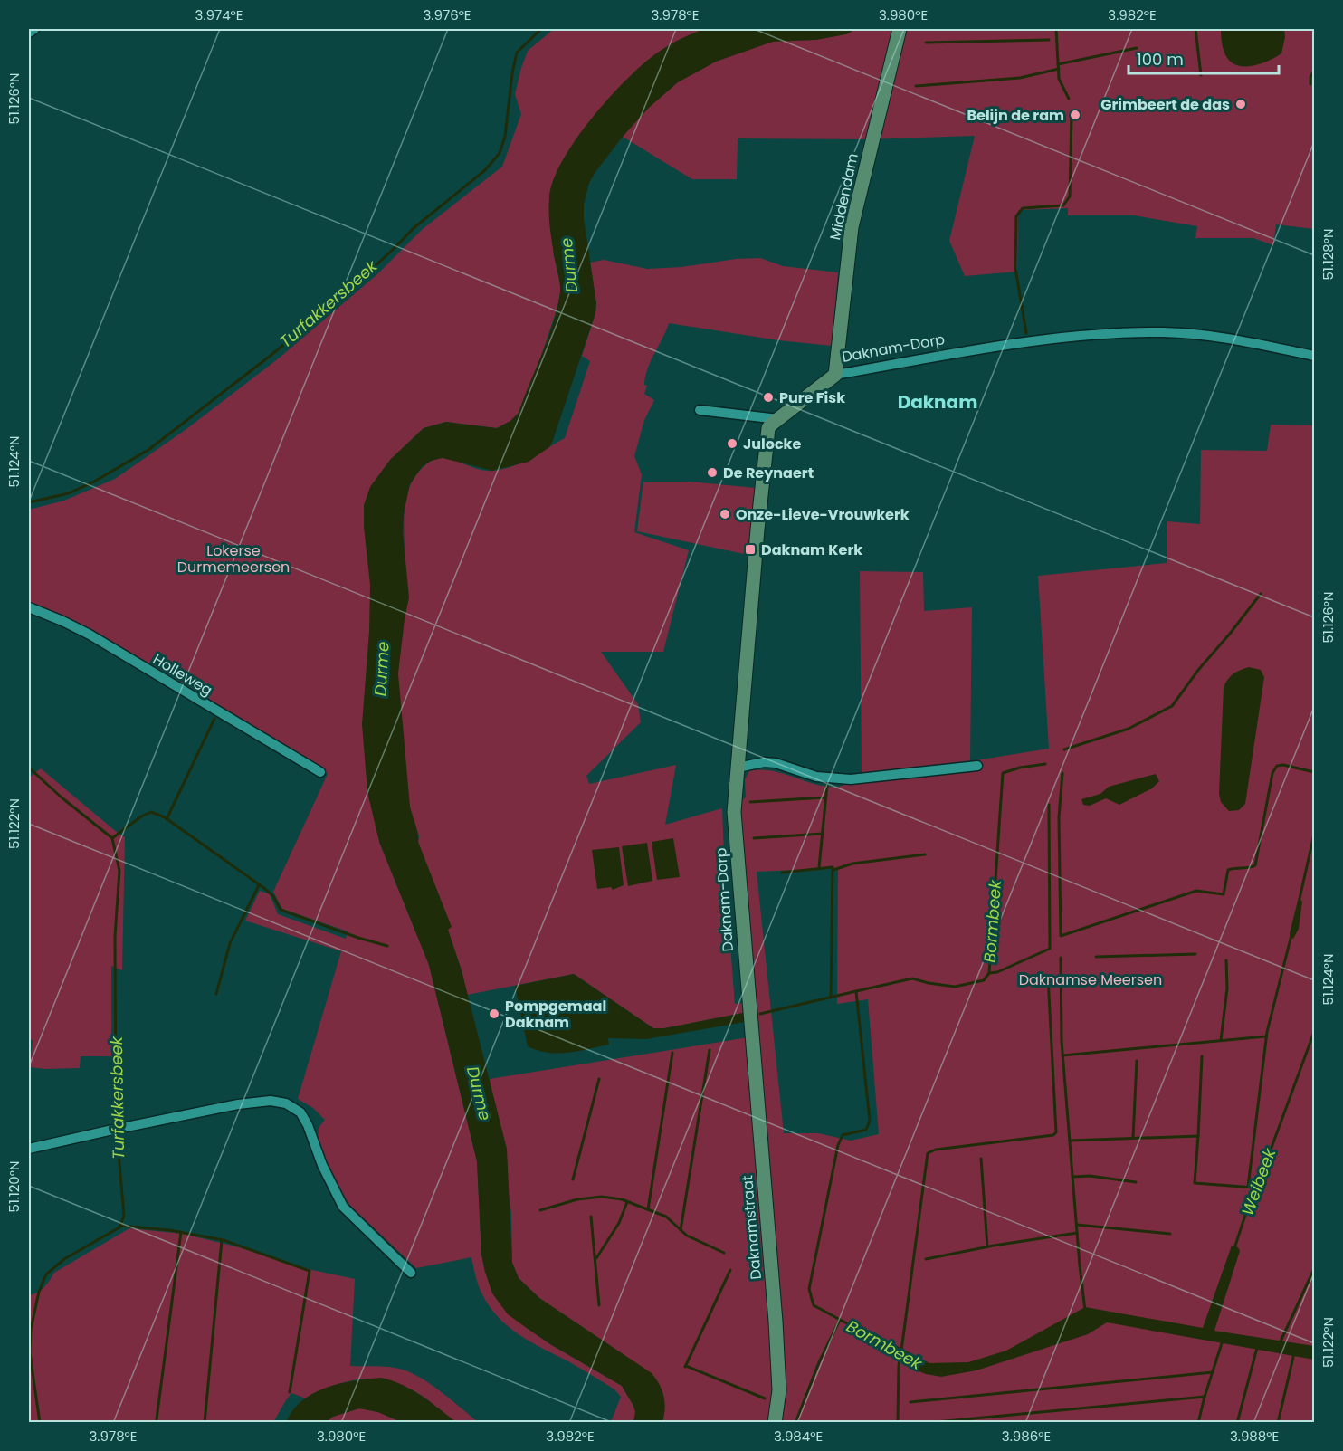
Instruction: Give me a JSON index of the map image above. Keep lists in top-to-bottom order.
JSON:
{
  "streets": {
    "street": [
      "Middendam",
      "Daknam-Dorp",
      "Holleweg",
      "Daknamstraat"
    ]
  },
  "crossings": [
    ["Middendam", "Daknam-Dorp"],
    ["Daknam-Dorp", "Daknamstraat"]
  ],
  "districts": ["Daknam"],
  "water": [
    "Durme",
    "Turfakkersbeek",
    "Bormbeek",
    "Weibeek"
  ],
  "parks": ["Lokerse Durmemeersen", "Daknamse Meersen"],
  "places": {
    "other": [
      "Grimbeert de das",
      "Belijn de ram",
      "Pure Fisk",
      "Julocke",
      "De Reynaert",
      "Onze-Lieve-Vrouwkerk",
      "Pompgemaal Daknam"
    ],
    "transit": ["Daknam Kerk"]
  },
  "scale_bar": "100 m",
  "coordinates": [
    "3.974°E",
    "3.976°E",
    "3.978°E",
    "3.980°E",
    "3.982°E",
    "51.126°N",
    "51.128°N",
    "51.124°N",
    "51.122°N",
    "51.120°N",
    "3.984°E",
    "3.986°E",
    "3.988°E"
  ]
}
